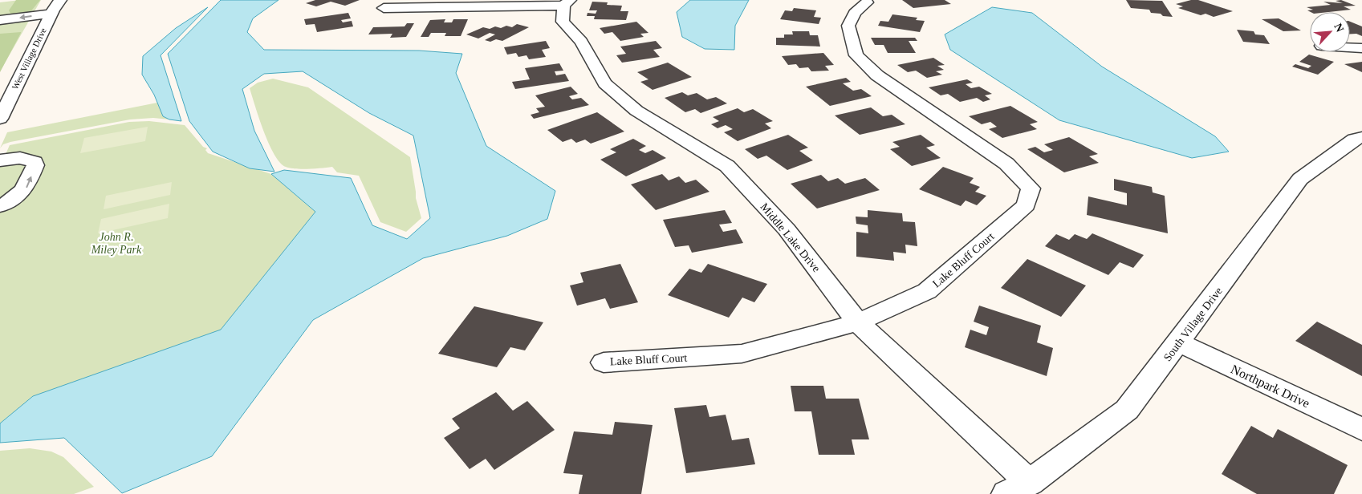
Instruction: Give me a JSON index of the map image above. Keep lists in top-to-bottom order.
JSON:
{
  "streets": {
    "street": [
      "West Village Drive",
      "Middle Lake Drive",
      "Lake Bluff Court",
      "South Village Drive",
      "Northpark Drive"
    ]
  },
  "crossings": [
    ["Middle Lake Drive", "Lake Bluff Court"],
    ["Middle Lake Drive", "South Village Drive"],
    ["South Village Drive", "Northpark Drive"]
  ],
  "parks": ["John R. Miley Park"],
  "north": "top right"
}
